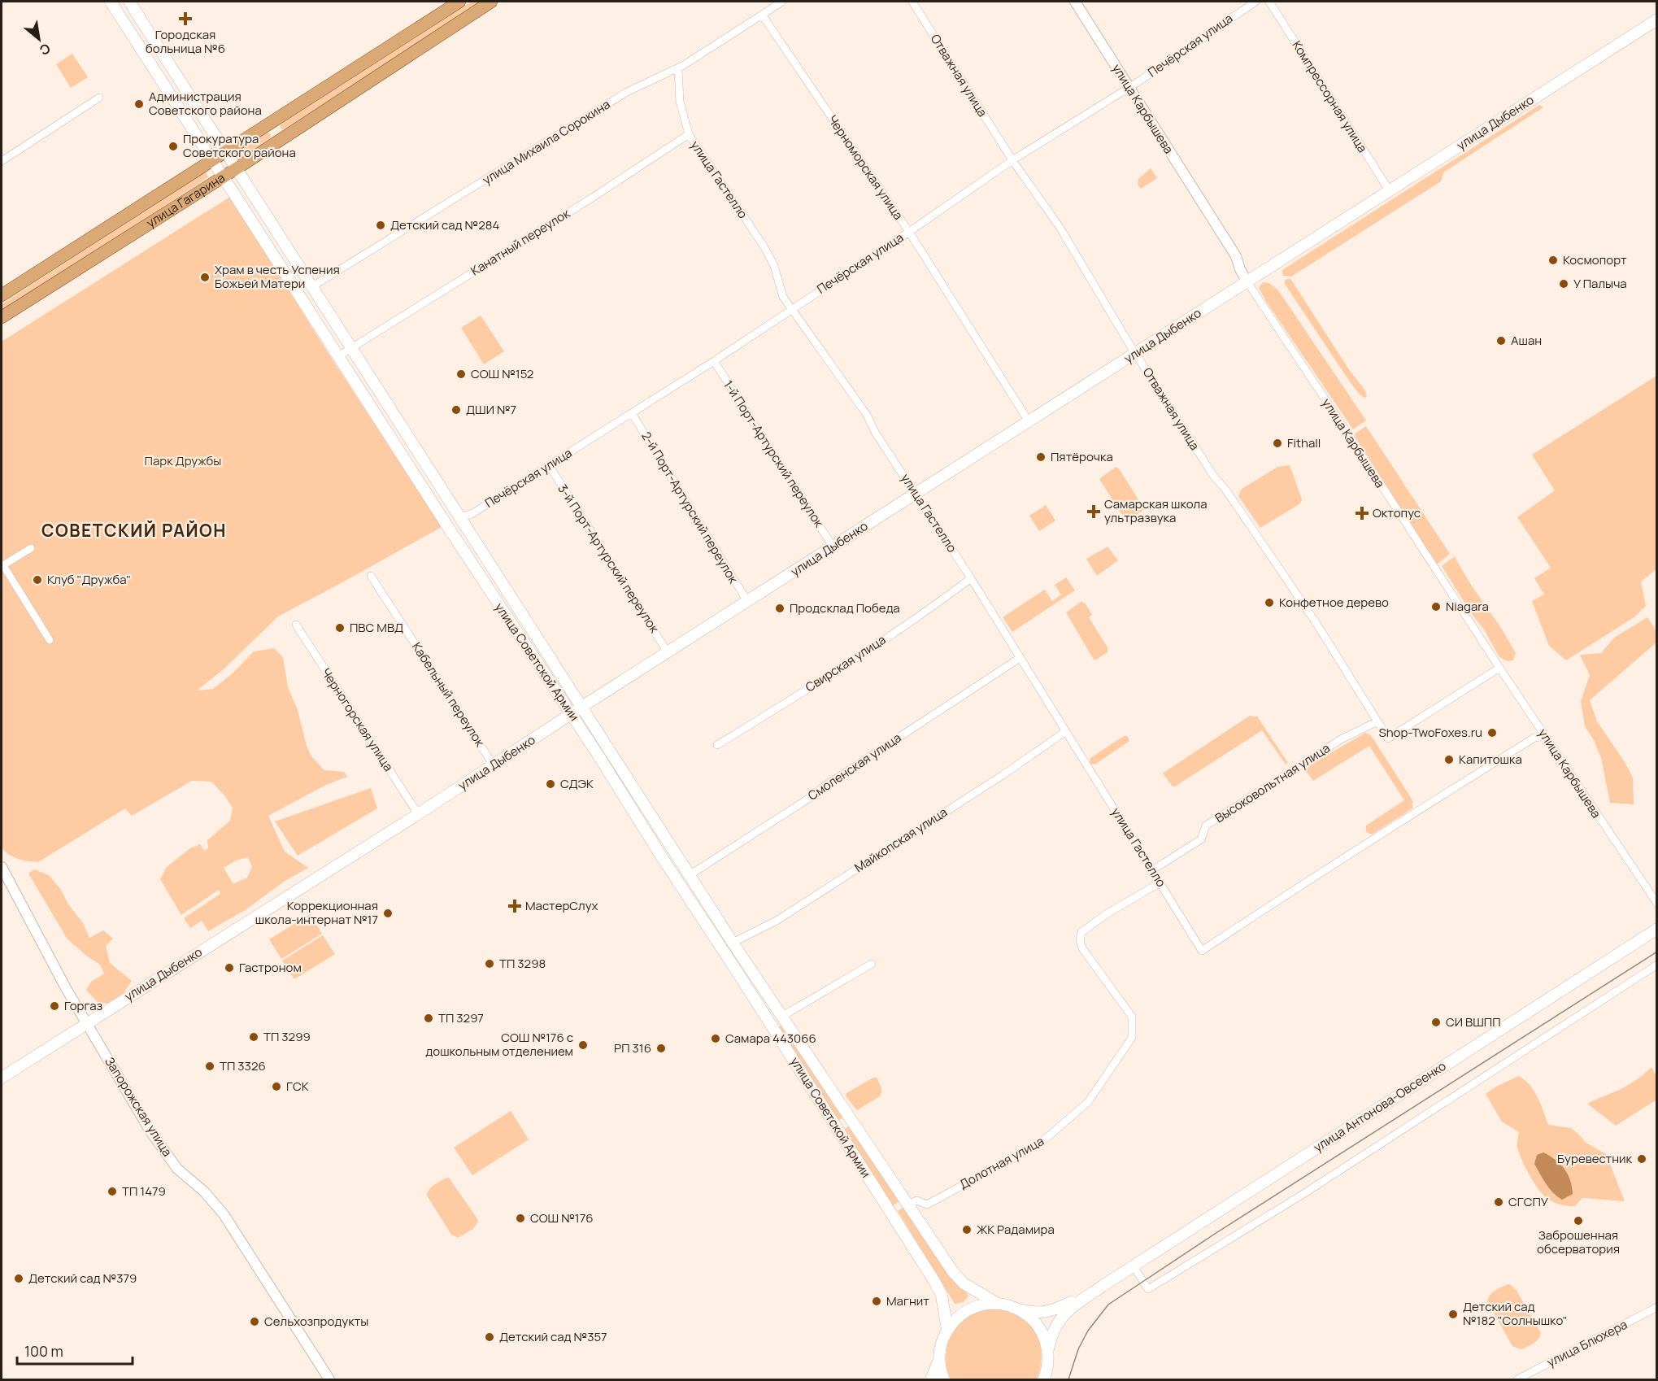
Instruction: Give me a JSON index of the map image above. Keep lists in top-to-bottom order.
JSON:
{
  "streets": {
    "main road": [
      "улица Дыбенко",
      "улица Гагарина",
      "улица Советской Армии",
      "улица Антонова-Овсеенко"
    ],
    "street": [
      "Печёрская улица",
      "Отважная улица",
      "Компрессорная улица",
      "улица Карбышева",
      "улица Михаила Сорокина",
      "Черноморская улица",
      "улица Гастелло",
      "Канатный переулок",
      "1-й Порт-Артурский переулок",
      "2-й Порт-Артурский переулок",
      "3-й Порт-Артурский переулок",
      "Свирская улица",
      "Кабельный переулок",
      "Черногорская улица",
      "Смоленская улица",
      "Высоковольтная улица",
      "Майкопская улица",
      "Запорожская улица",
      "Долотная улица",
      "улица Блюхера"
    ]
  },
  "crossings": [
    ["Печёрская улица", "Отважная улица"],
    ["Печёрская улица", "улица Карбышева"],
    ["Печёрская улица", "Черноморская улица"],
    ["Печёрская улица", "улица Гастелло"],
    ["Печёрская улица", "1-й Порт-Артурский переулок"],
    ["Печёрская улица", "2-й Порт-Артурский переулок"],
    ["Печёрская улица", "3-й Порт-Артурский переулок"],
    ["Печёрская улица", "улица Советской Армии"],
    ["Отважная улица", "улица Карбышева"],
    ["Отважная улица", "улица Дыбенко"],
    ["Отважная улица", "Высоковольтная улица"],
    ["Компрессорная улица", "улица Дыбенко"],
    ["улица Карбышева", "улица Дыбенко"],
    ["улица Карбышева", "улица Гастелло"],
    ["улица Дыбенко", "Черноморская улица"],
    ["улица Дыбенко", "улица Гастелло"],
    ["улица Дыбенко", "1-й Порт-Артурский переулок"],
    ["улица Дыбенко", "2-й Порт-Артурский переулок"],
    ["улица Дыбенко", "3-й Порт-Артурский переулок"],
    ["улица Дыбенко", "улица Советской Армии"],
    ["улица Дыбенко", "Кабельный переулок"],
    ["улица Дыбенко", "Черногорская улица"],
    ["улица Дыбенко", "Запорожская улица"],
    ["улица Михаила Сорокина", "Черноморская улица"],
    ["улица Михаила Сорокина", "улица Гастелло"],
    ["улица Михаила Сорокина", "улица Советской Армии"],
    ["улица Гастелло", "Канатный переулок"],
    ["улица Гастелло", "Свирская улица"],
    ["улица Гастелло", "Смоленская улица"],
    ["улица Гастелло", "Высоковольтная улица"],
    ["улица Гастелло", "Майкопская улица"],
    ["улица Гастелло", "Долотная улица"],
    ["улица Гагарина", "улица Советской Армии"],
    ["Канатный переулок", "улица Советской Армии"],
    ["улица Советской Армии", "Смоленская улица"],
    ["улица Советской Армии", "Майкопская улица"],
    ["улица Советской Армии", "улица Антонова-Овсеенко"],
    ["улица Советской Армии", "Долотная улица"]
  ],
  "districts": ["СОВЕТСКИЙ РАЙОН"],
  "parks": ["Парк Дружбы"],
  "places": {
    "health": [
      "Городская больница №6",
      "Самарская школа ультразвука",
      "Октопус",
      "МастерСлух"
    ],
    "other": [
      "Администрация Советского района",
      "Прокуратура Советского района",
      "Детский сад №284",
      "Космопорт",
      "Храм в честь Успения Божьей Матери",
      "У Палыча",
      "Ашан",
      "СОШ №152",
      "ДШИ №7",
      "Fithall",
      "Пятёрочка",
      "Клуб \"Дружба\"",
      "Конфетное дерево",
      "Niagara",
      "Продсклад Победа",
      "ПВС МВД",
      "Shop-TwoFoxes.ru",
      "Капитошка",
      "СДЭК",
      "Коррекционная школа-интернат №17",
      "ТП 3298",
      "Гастроном",
      "Горгаз",
      "ТП 3297",
      "СИ ВШПП",
      "ТП 3299",
      "Самара 443066",
      "СОШ №176 с дошкольным отделением",
      "РП 316",
      "ТП 3326",
      "ГСК",
      "Буревестник",
      "ТП 1479",
      "СГСПУ",
      "СОШ №176",
      "Заброшенная обсерватория",
      "ЖК Радамира",
      "Детский сад №379",
      "Магнит",
      "Детский сад №182 \"Солнышко\"",
      "Сельхозпродукты",
      "Детский сад №357"
    ]
  },
  "scale_bar": "100 m",
  "north": "bottom right"
}
